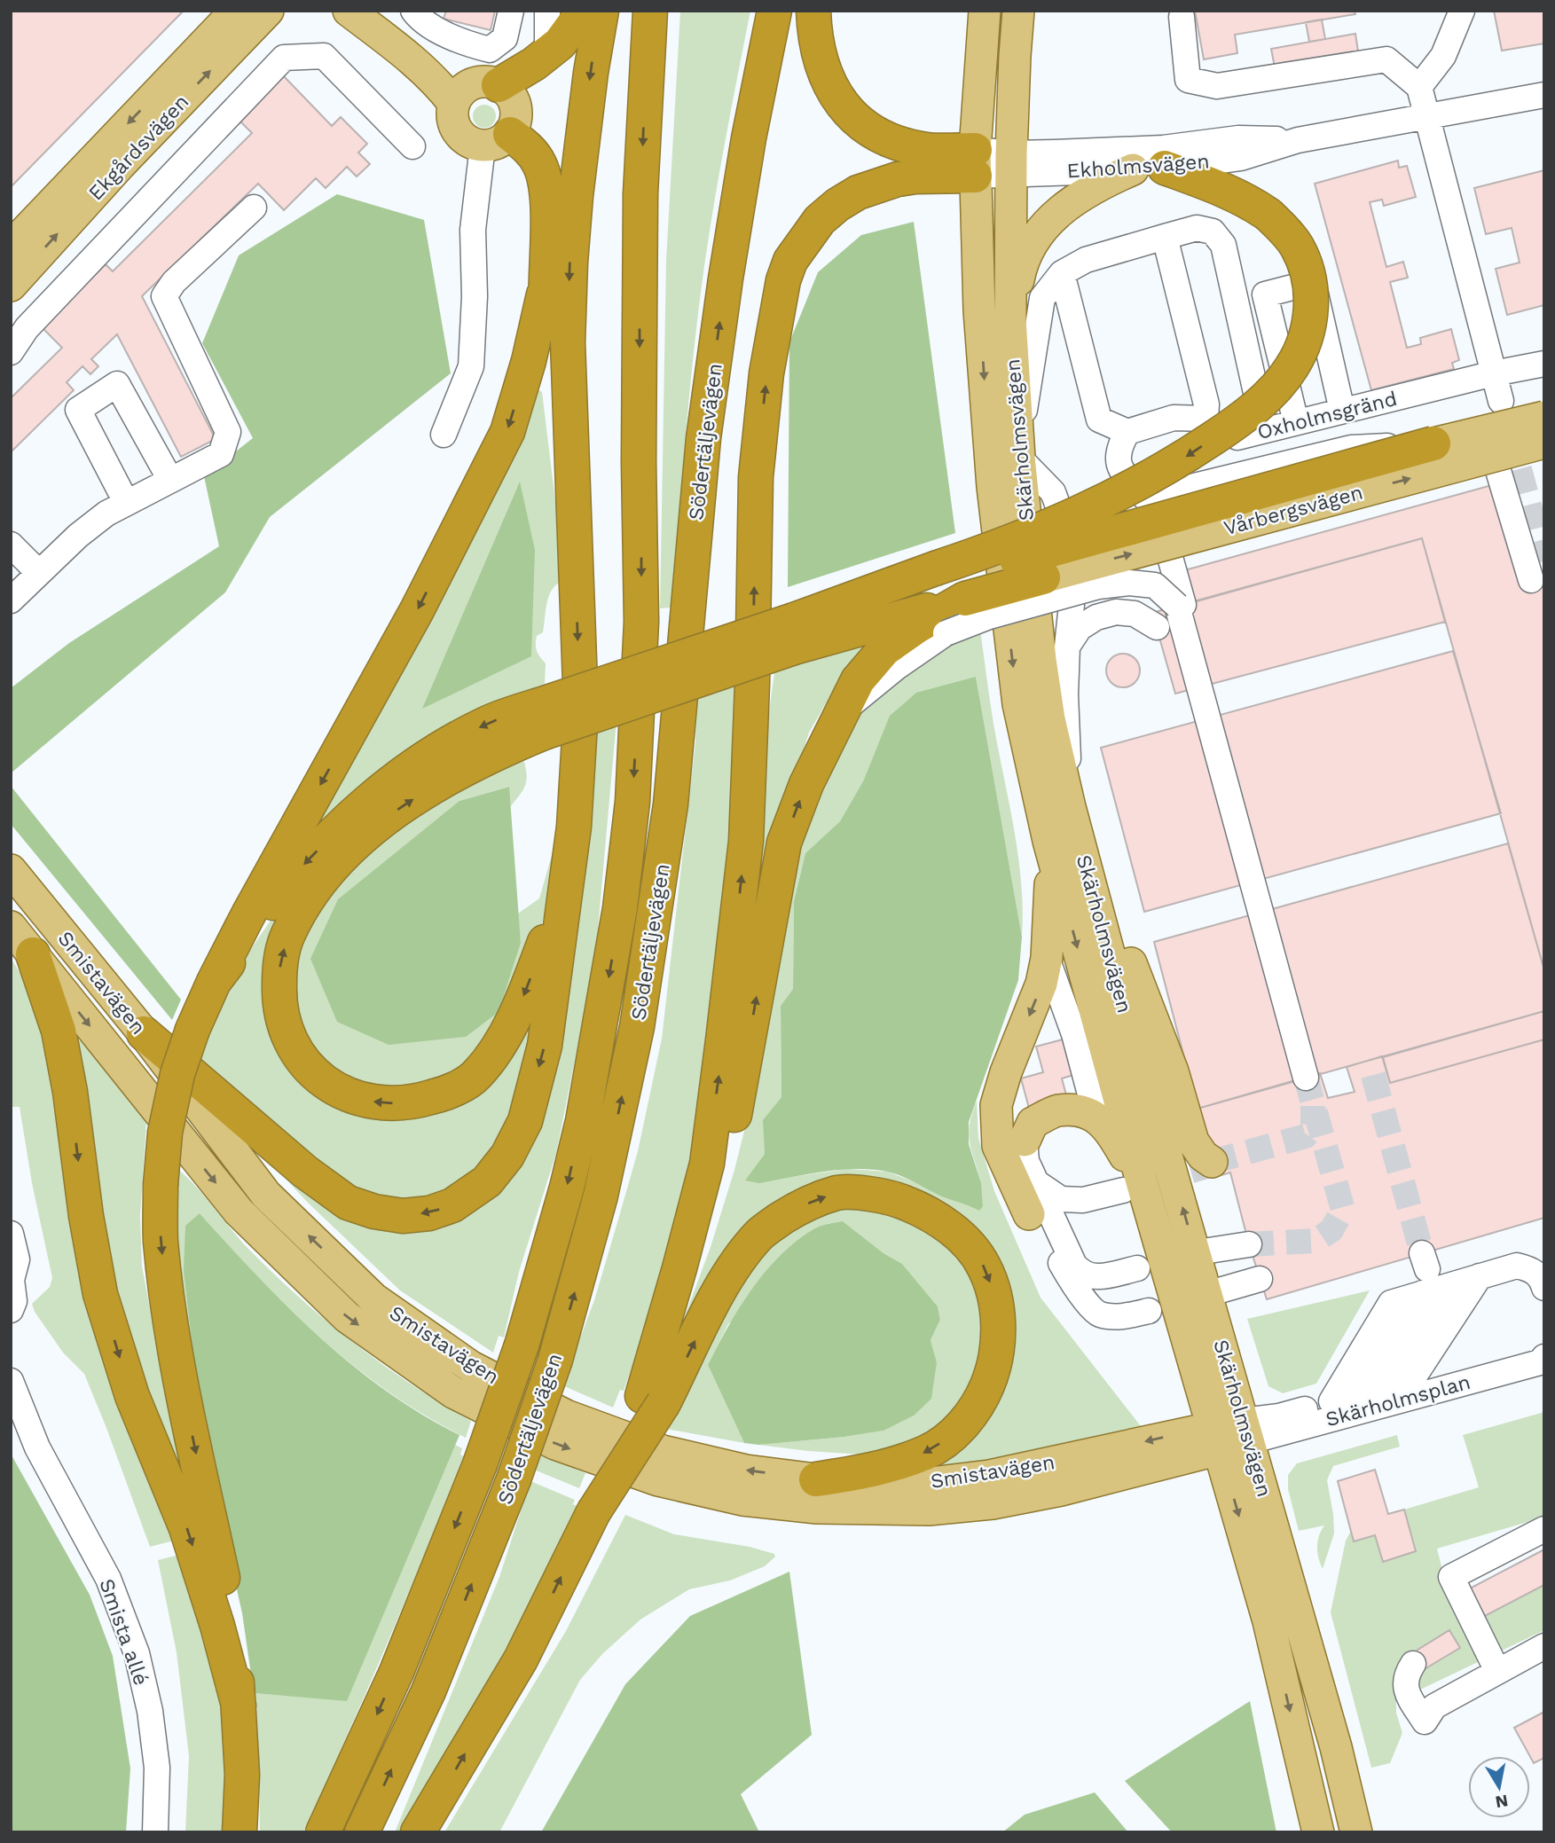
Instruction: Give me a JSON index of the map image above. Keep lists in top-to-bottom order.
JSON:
{
  "streets": {
    "highway": ["Södertäljevägen"],
    "main road": [
      "Ekgårdsvägen",
      "Skärholmsvägen",
      "Vårbergsvägen",
      "Smistavägen"
    ],
    "street": [
      "Ekholmsvägen",
      "Oxholmsgränd",
      "Skärholmsplan",
      "Smista allé"
    ]
  },
  "crossings": [
    ["Ekholmsvägen", "Skärholmsvägen"],
    ["Skärholmsvägen", "Smistavägen"],
    ["Skärholmsvägen", "Skärholmsplan"],
    ["Smistavägen", "Skärholmsplan"]
  ],
  "one_way": ["Vårbergsvägen"],
  "north": "bottom"
}
